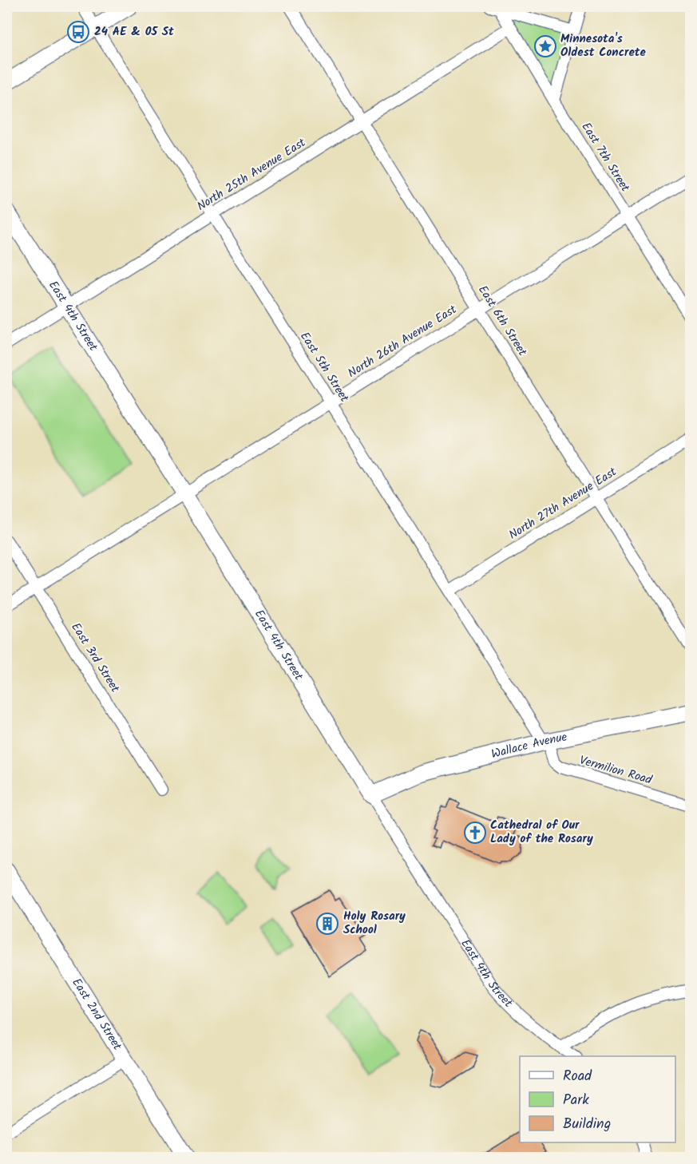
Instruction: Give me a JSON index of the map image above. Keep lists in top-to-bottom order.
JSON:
{
  "streets": {
    "main road": ["East 4th Street", "Wallace Avenue", "East 2nd Street"],
    "street": [
      "East 7th Street",
      "North 25th Avenue East",
      "East 6th Street",
      "North 26th Avenue East",
      "East 5th Street",
      "North 27th Avenue East",
      "East 3rd Street",
      "Vermilion Road"
    ]
  },
  "crossings": [
    ["East 7th Street", "North 25th Avenue East"],
    ["East 7th Street", "North 26th Avenue East"],
    ["North 25th Avenue East", "East 4th Street"],
    ["North 25th Avenue East", "East 6th Street"],
    ["North 25th Avenue East", "East 5th Street"],
    ["East 4th Street", "North 26th Avenue East"],
    ["East 4th Street", "Wallace Avenue"],
    ["East 6th Street", "North 26th Avenue East"],
    ["East 6th Street", "North 27th Avenue East"],
    ["North 26th Avenue East", "East 5th Street"],
    ["North 26th Avenue East", "East 3rd Street"],
    ["East 5th Street", "North 27th Avenue East"],
    ["East 5th Street", "Wallace Avenue"],
    ["East 5th Street", "Vermilion Road"],
    ["Wallace Avenue", "Vermilion Road"]
  ],
  "places": {
    "bus stop": ["24 AE & 05 St"],
    "place": ["Minnesota's Oldest Concrete"],
    "church": ["Cathedral of Our Lady of the Rosary"],
    "building": ["Holy Rosary School"]
  },
  "legend": ["Road", "Park", "Building"]
}
